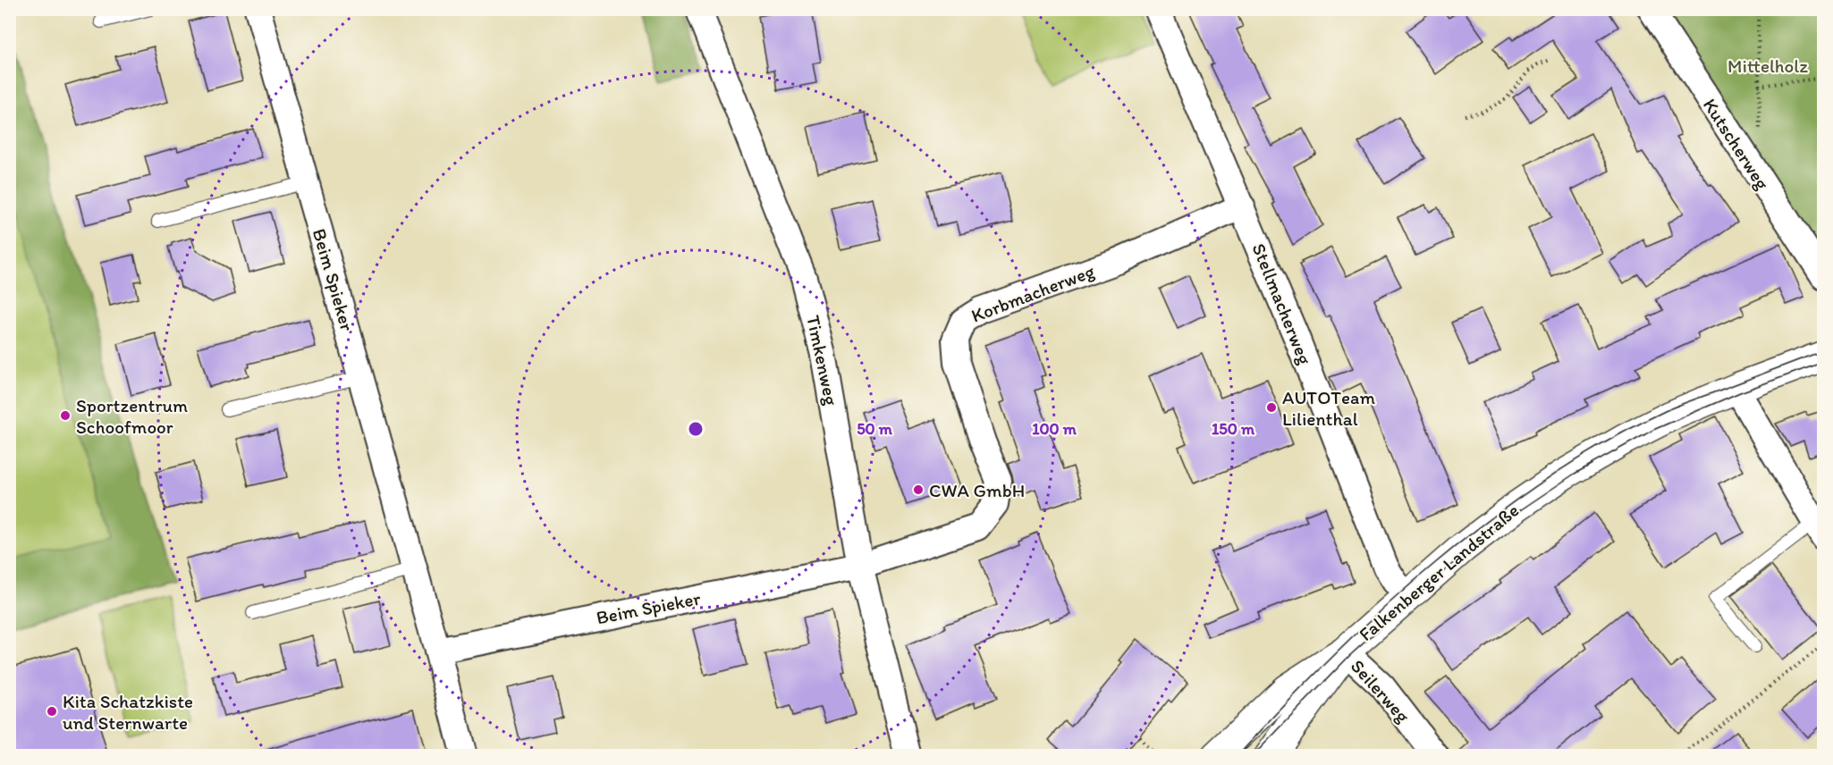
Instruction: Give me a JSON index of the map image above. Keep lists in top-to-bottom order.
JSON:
{
  "streets": {
    "street": [
      "Kutscherweg",
      "Beim Spieker",
      "Korbmacherweg",
      "Stellmacherweg",
      "Timkenweg",
      "Falkenberger Landstraße",
      "Seilerweg"
    ]
  },
  "crossings": [
    ["Beim Spieker", "Korbmacherweg"],
    ["Beim Spieker", "Timkenweg"],
    ["Korbmacherweg", "Stellmacherweg"],
    ["Korbmacherweg", "Timkenweg"],
    ["Stellmacherweg", "Falkenberger Landstraße"],
    ["Falkenberger Landstraße", "Seilerweg"]
  ],
  "parks": ["Mittelholz"],
  "places": [
    "AUTOTeam Lilienthal",
    "Sportzentrum Schoofmoor",
    "CWA GmbH",
    "Kita Schatzkiste und Sternwarte"
  ],
  "rings": ["50 m", "100 m", "150 m"]
}
